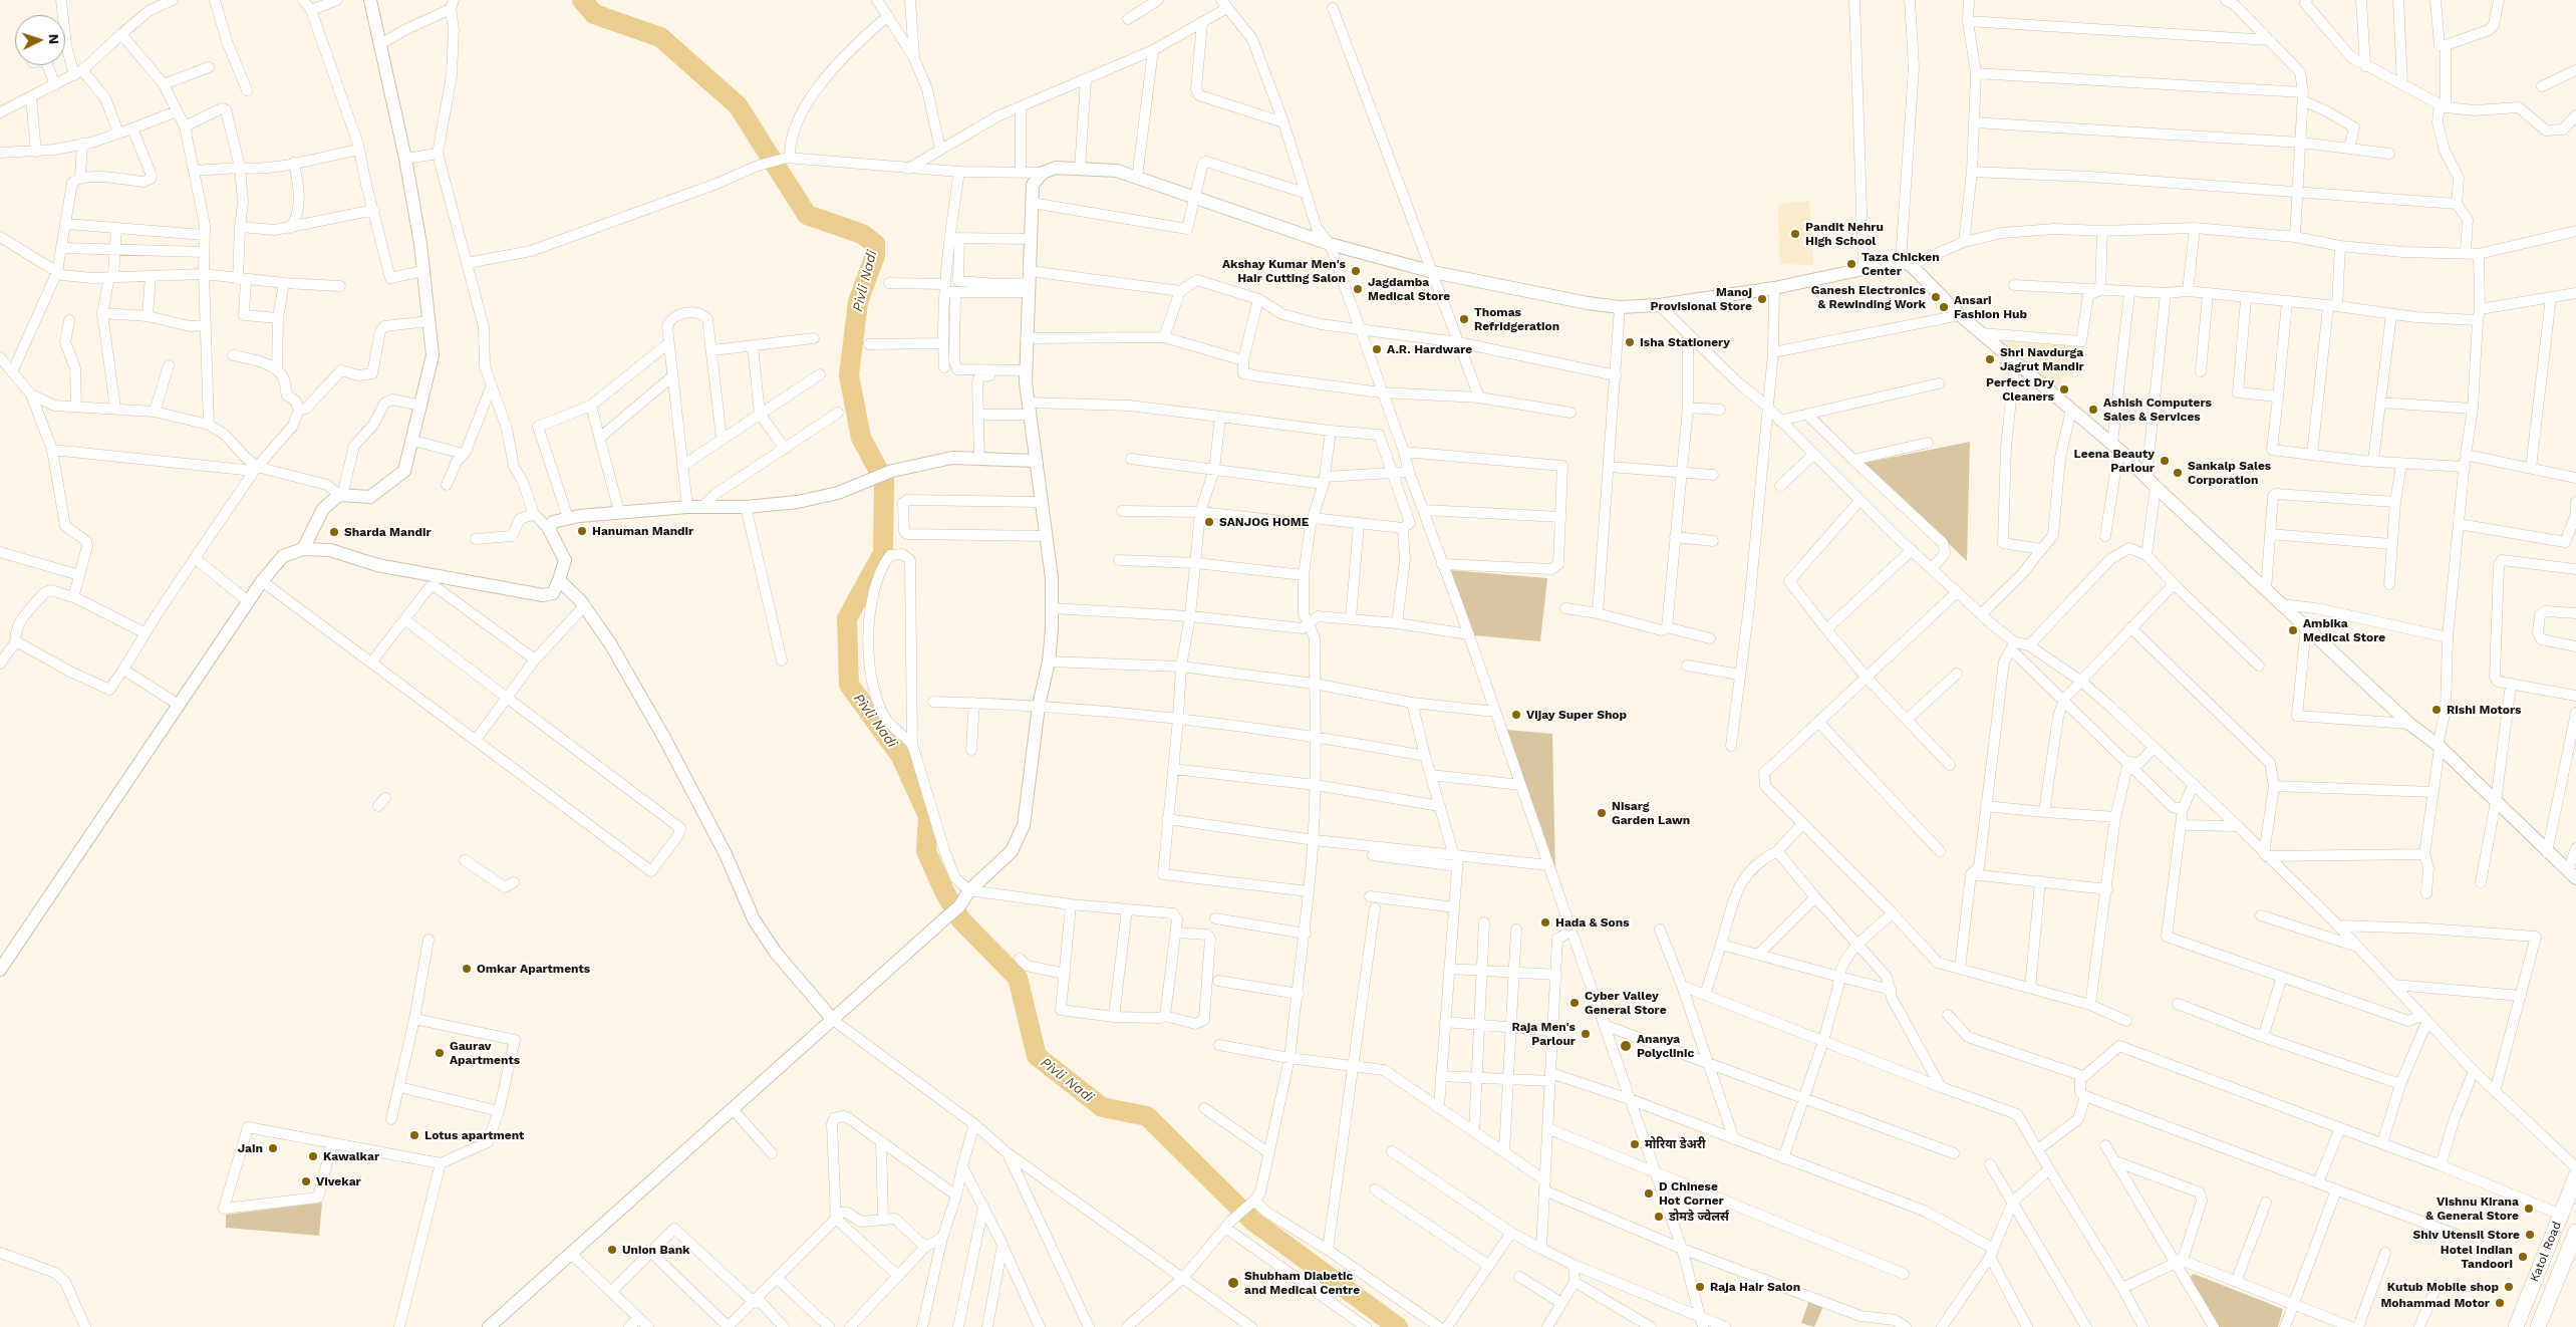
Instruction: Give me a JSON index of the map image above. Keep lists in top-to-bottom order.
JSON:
{
  "streets": {
    "main road": ["Katol Road"]
  },
  "water": ["Pivli Nadi"],
  "places": [
    "Pandit Nehru High School",
    "Taza Chicken Center",
    "Akshay Kumar Men's Hair Cutting Salon",
    "Jagdamba Medical Store",
    "Ganesh Electronics & Rewinding Work",
    "Manoj Provisional Store",
    "Ansari Fashion Hub",
    "Thomas Refridgeration",
    "Isha Stationery",
    "A.R. Hardware",
    "Shri Navdurga Jagrut Mandir",
    "Perfect Dry Cleaners",
    "Ashish Computers Sales & Services",
    "Leena Beauty Parlour",
    "Sankalp Sales Corporation",
    "SANJOG HOME",
    "Hanuman Mandir",
    "Sharda Mandir",
    "Ambika Medical Store",
    "Rishi Motors",
    "Vijay Super Shop",
    "Nisarg Garden Lawn",
    "Hada & Sons",
    "Omkar Apartments",
    "Cyber Valley General Store",
    "Raja Men's Parlour",
    "Ananya Polyclinic",
    "Gaurav Apartments",
    "Lotus apartment",
    "मोरिया डेअरी",
    "Jain",
    "Kawalkar",
    "Vivekar",
    "D Chinese Hot Corner",
    "Vishnu Kirana & General Store",
    "डोमडे ज्वेलर्स",
    "Shiv Utensil Store",
    "Union Bank",
    "Hotel Indian Tandoori",
    "Shubham Diabetic and Medical Centre",
    "Raja Hair Salon",
    "Kutub Mobile shop",
    "Mohammad Motor"
  ],
  "north": "right"
}
